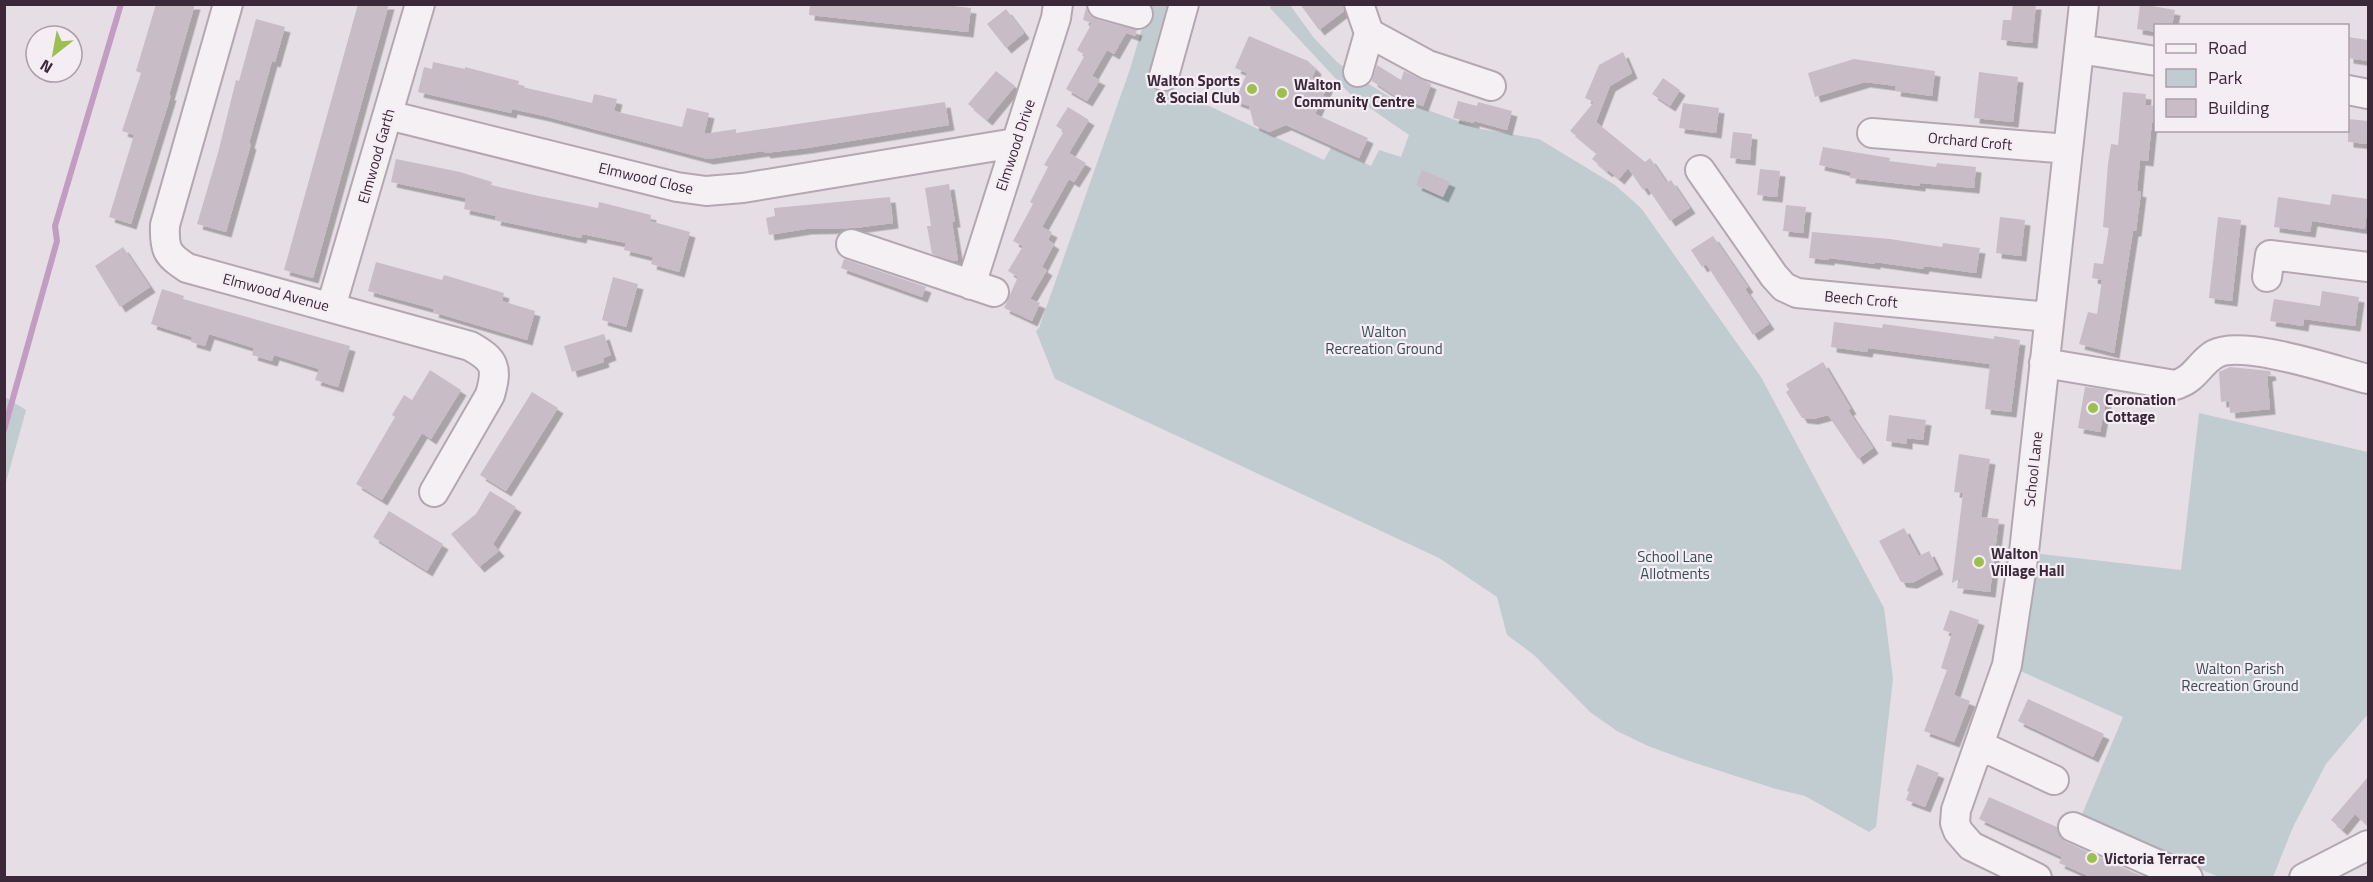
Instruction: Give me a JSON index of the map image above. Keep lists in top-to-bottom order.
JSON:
{
  "streets": {
    "street": [
      "Orchard Croft",
      "Elmwood Drive",
      "Elmwood Garth",
      "Elmwood Close",
      "Elmwood Avenue",
      "Beech Croft",
      "School Lane"
    ]
  },
  "crossings": [
    ["Orchard Croft", "School Lane"],
    ["Elmwood Drive", "Elmwood Close"],
    ["Elmwood Garth", "Elmwood Close"],
    ["Elmwood Garth", "Elmwood Avenue"],
    ["Beech Croft", "School Lane"]
  ],
  "parks": ["Walton Recreation Ground", "School Lane Allotments", "Walton Parish Recreation Ground"],
  "places": [
    "Walton Sports & Social Club",
    "Walton Community Centre",
    "Coronation Cottage",
    "Walton Village Hall",
    "Victoria Terrace"
  ],
  "legend": ["Road", "Park", "Building"],
  "north": "bottom left"
}
